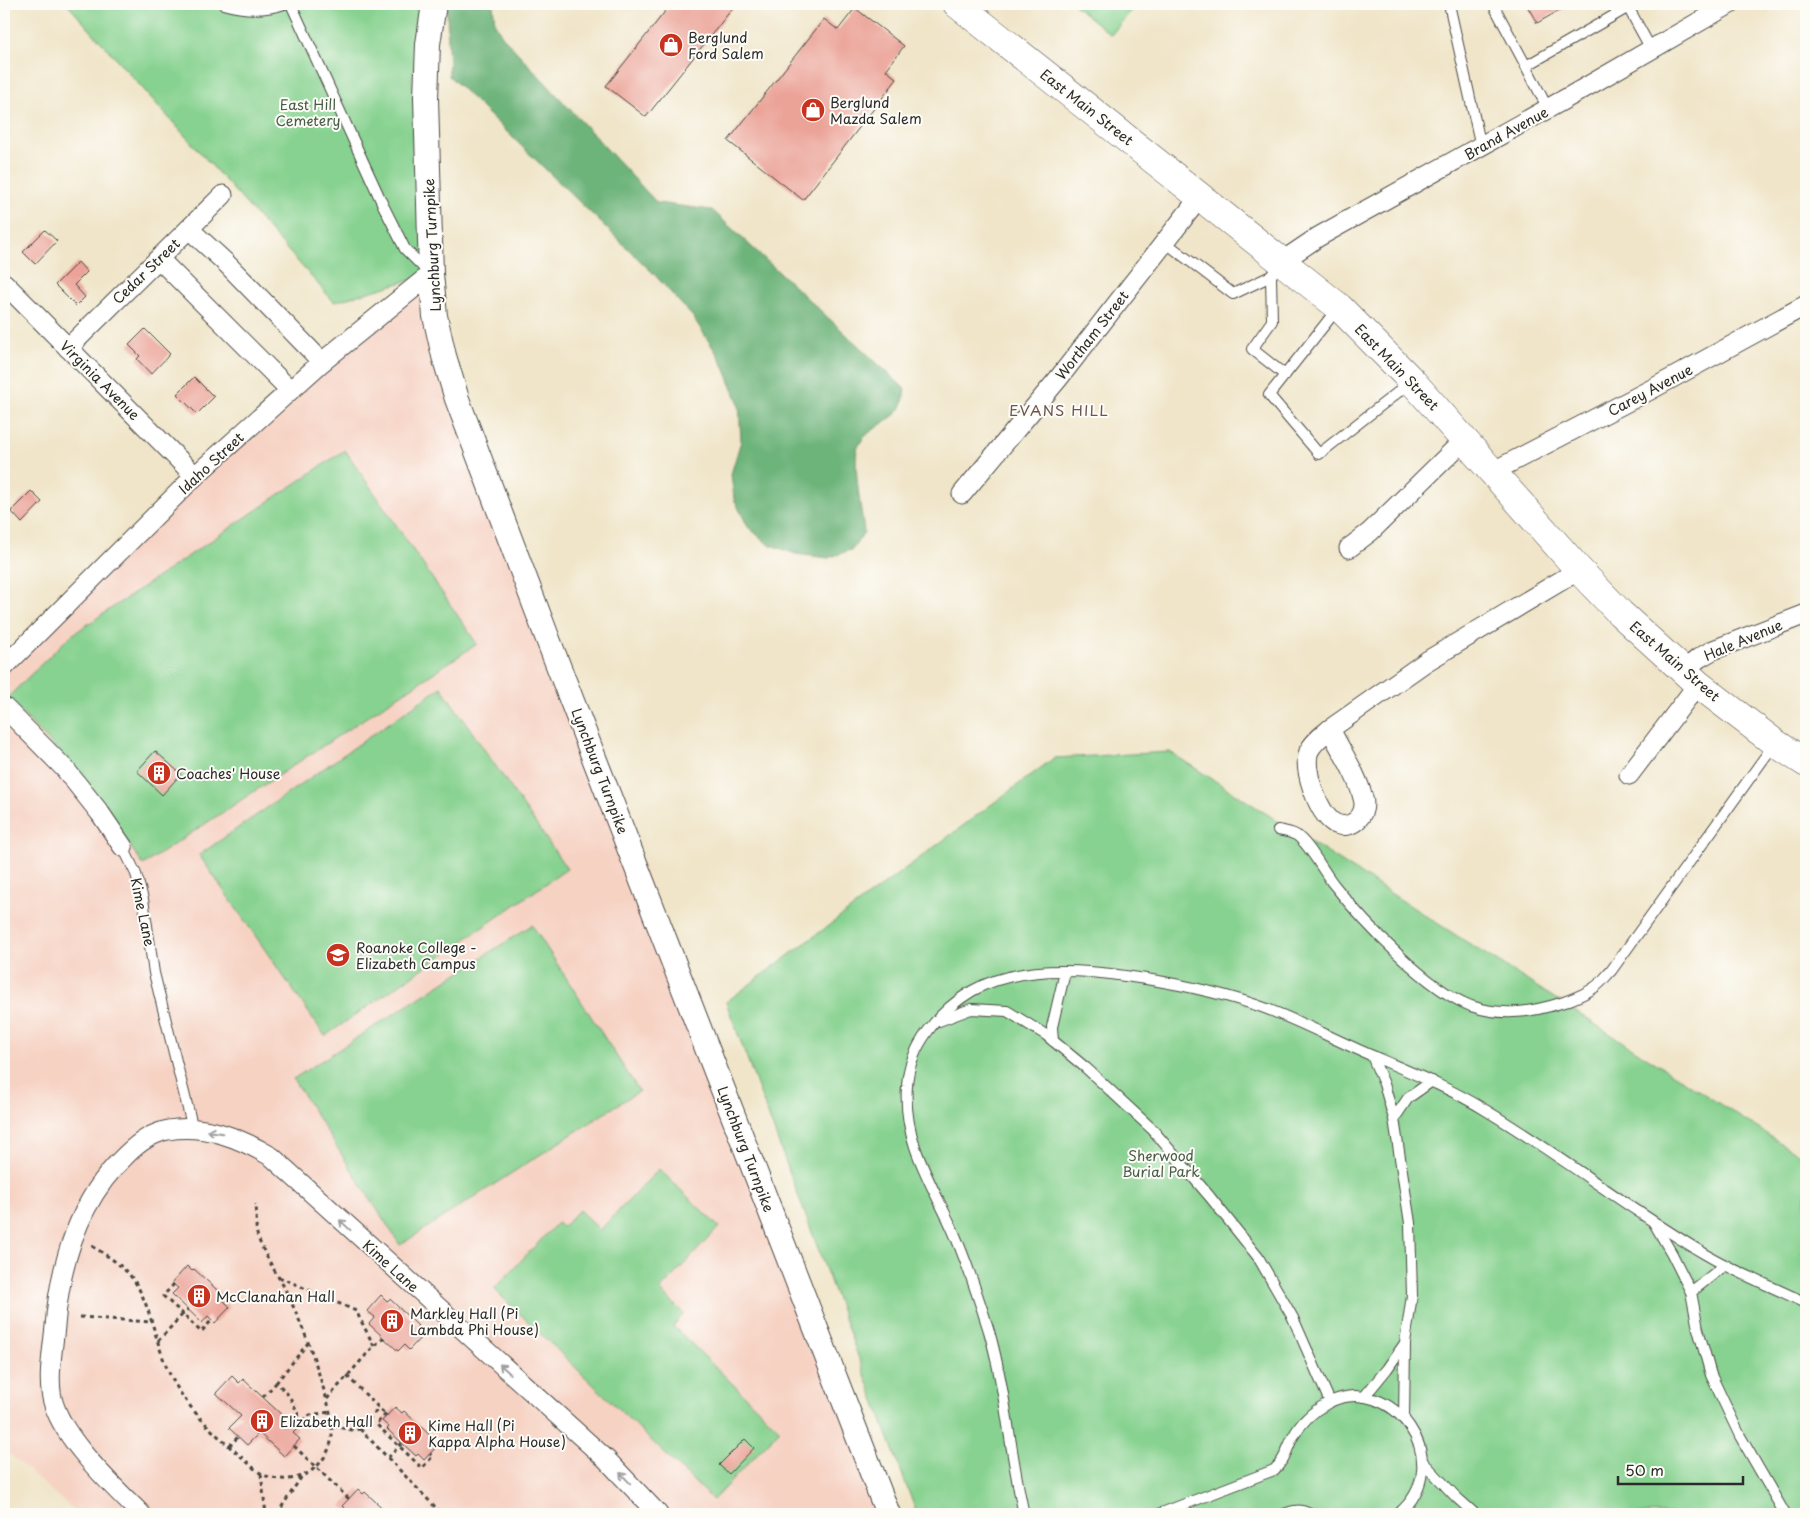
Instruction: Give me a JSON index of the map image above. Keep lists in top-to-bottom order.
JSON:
{
  "streets": {
    "main road": ["East Main Street"],
    "street": [
      "Brand Avenue",
      "Lynchburg Turnpike",
      "Cedar Street",
      "Wortham Street",
      "Virginia Avenue",
      "Carey Avenue",
      "Idaho Street",
      "Hale Avenue",
      "Kime Lane"
    ]
  },
  "crossings": [
    ["East Main Street", "Brand Avenue"],
    ["East Main Street", "Wortham Street"],
    ["East Main Street", "Carey Avenue"],
    ["East Main Street", "Hale Avenue"],
    ["Lynchburg Turnpike", "Idaho Street"],
    ["Cedar Street", "Virginia Avenue"],
    ["Virginia Avenue", "Idaho Street"]
  ],
  "one_way": ["Kime Lane"],
  "districts": ["EVANS HILL"],
  "parks": ["East Hill Cemetery", "Sherwood Burial Park"],
  "places": {
    "shop": ["Berglund Ford Salem", "Berglund Mazda Salem"],
    "building": [
      "Coaches' House",
      "McClanahan Hall",
      "Markley Hall (Pi Lambda Phi House)",
      "Elizabeth Hall",
      "Kime Hall (Pi Kappa Alpha House)"
    ],
    "school or university": ["Roanoke College - Elizabeth Campus"]
  },
  "scale_bar": "50 m"
}
